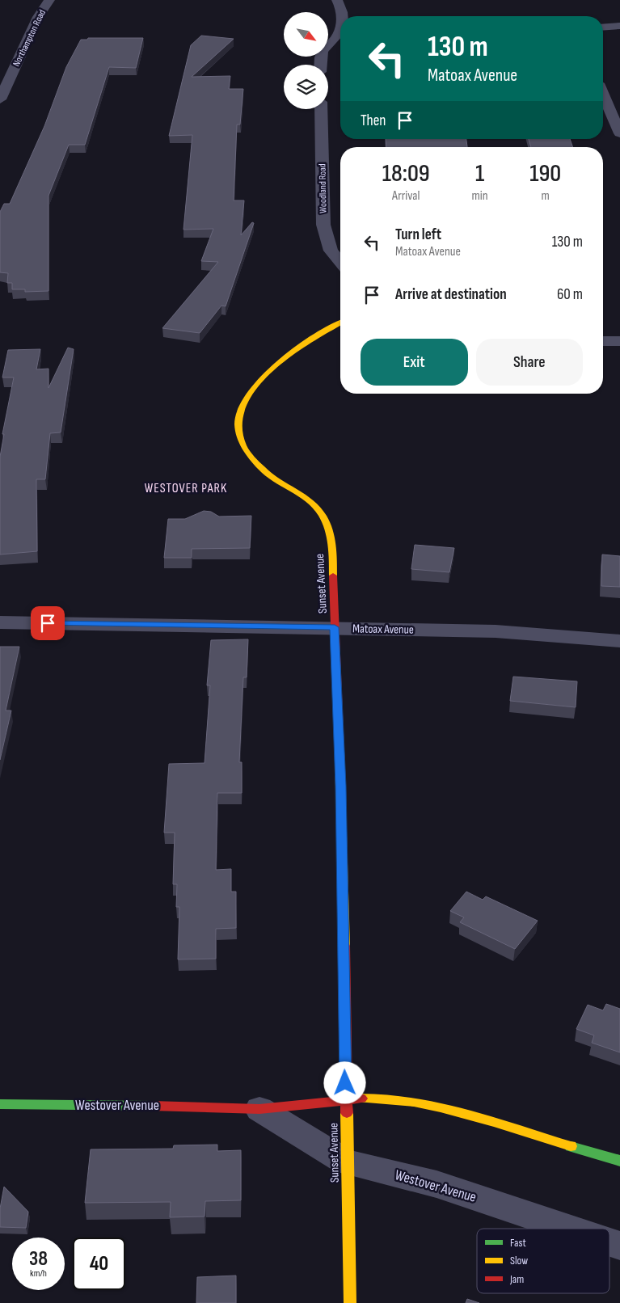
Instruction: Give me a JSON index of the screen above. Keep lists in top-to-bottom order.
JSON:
{
  "streets": {
    "street": [
      "Northampton Road",
      "Woodland Road",
      "Sunset Avenue",
      "Matoax Avenue",
      "Westover Avenue"
    ]
  },
  "crossings": [
    ["Sunset Avenue", "Matoax Avenue"],
    ["Sunset Avenue", "Westover Avenue"]
  ],
  "districts": ["WESTOVER PARK"],
  "legend": ["Fast", "Slow", "Jam"],
  "north": "bottom right",
  "page": {
    "turn": ["130 m", "Matoax Avenue"],
    "then": "Then",
    "eta": [
      "18:09",
      "Arrival",
      "1",
      "min",
      "190",
      "m"
    ],
    "list": [
      {
        "name": "Turn left",
        "note": "Matoax Avenue",
        "value": "130 m"
      },
      {
        "name": "Arrive at destination",
        "value": "60 m"
      }
    ],
    "buttons": ["Exit", "Share"],
    "speed": "38 km/h",
    "limit": "40"
  }
}
